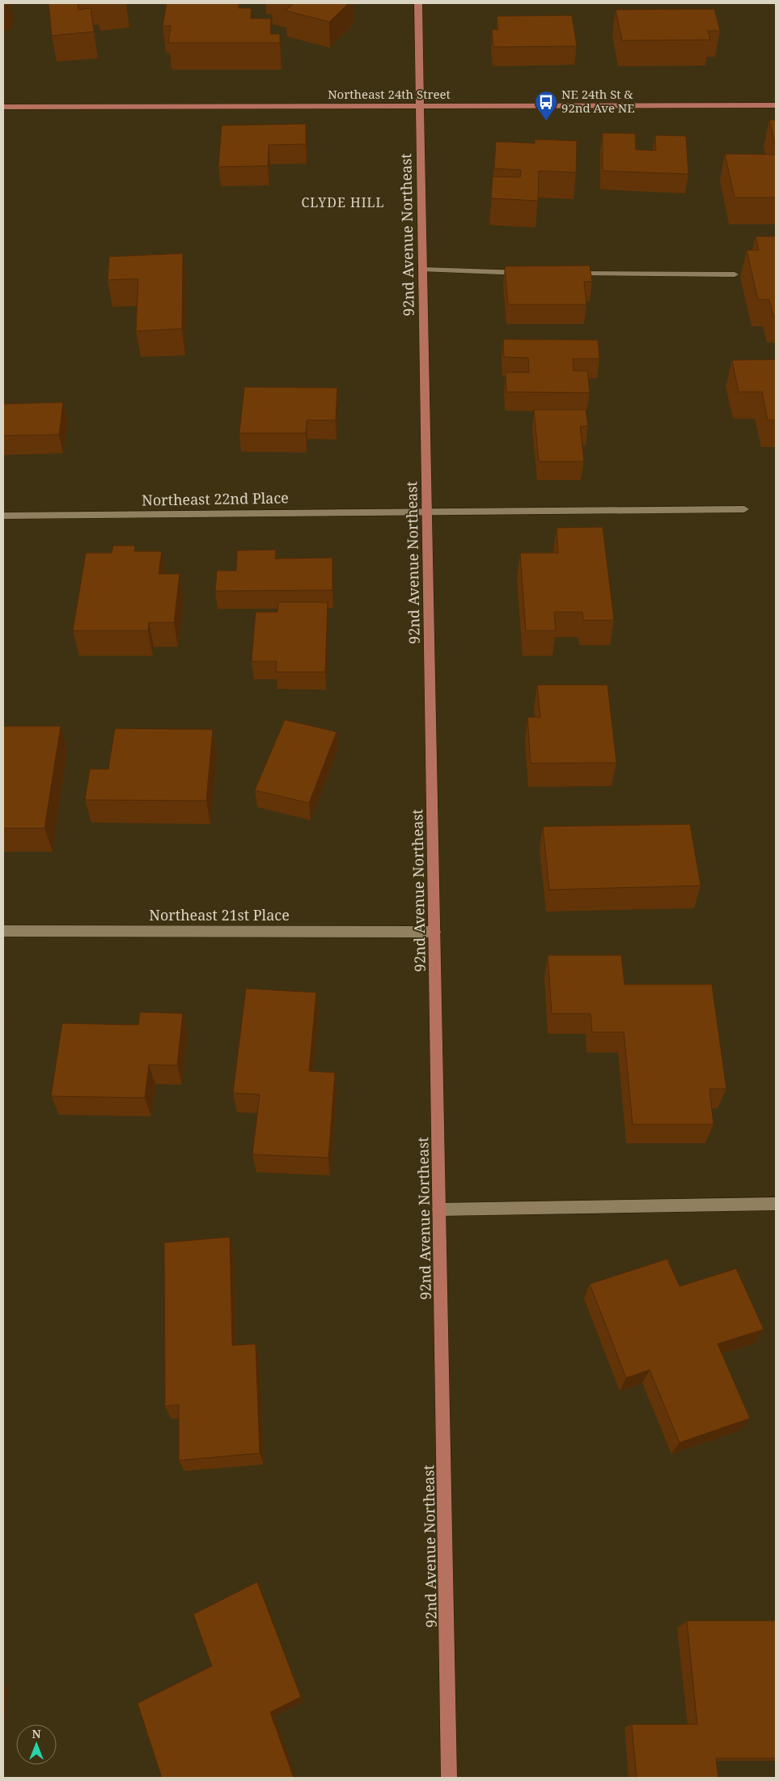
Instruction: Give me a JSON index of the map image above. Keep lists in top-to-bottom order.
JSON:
{
  "streets": {
    "main road": ["Northeast 24th Street", "92nd Avenue Northeast"],
    "street": ["Northeast 22nd Place", "Northeast 21st Place"]
  },
  "crossings": [
    ["Northeast 24th Street", "92nd Avenue Northeast"],
    ["92nd Avenue Northeast", "Northeast 22nd Place"],
    ["92nd Avenue Northeast", "Northeast 21st Place"]
  ],
  "districts": ["CLYDE HILL"],
  "places": {
    "bus stop": ["NE 24th St & 92nd Ave NE"]
  },
  "north": "top"
}
